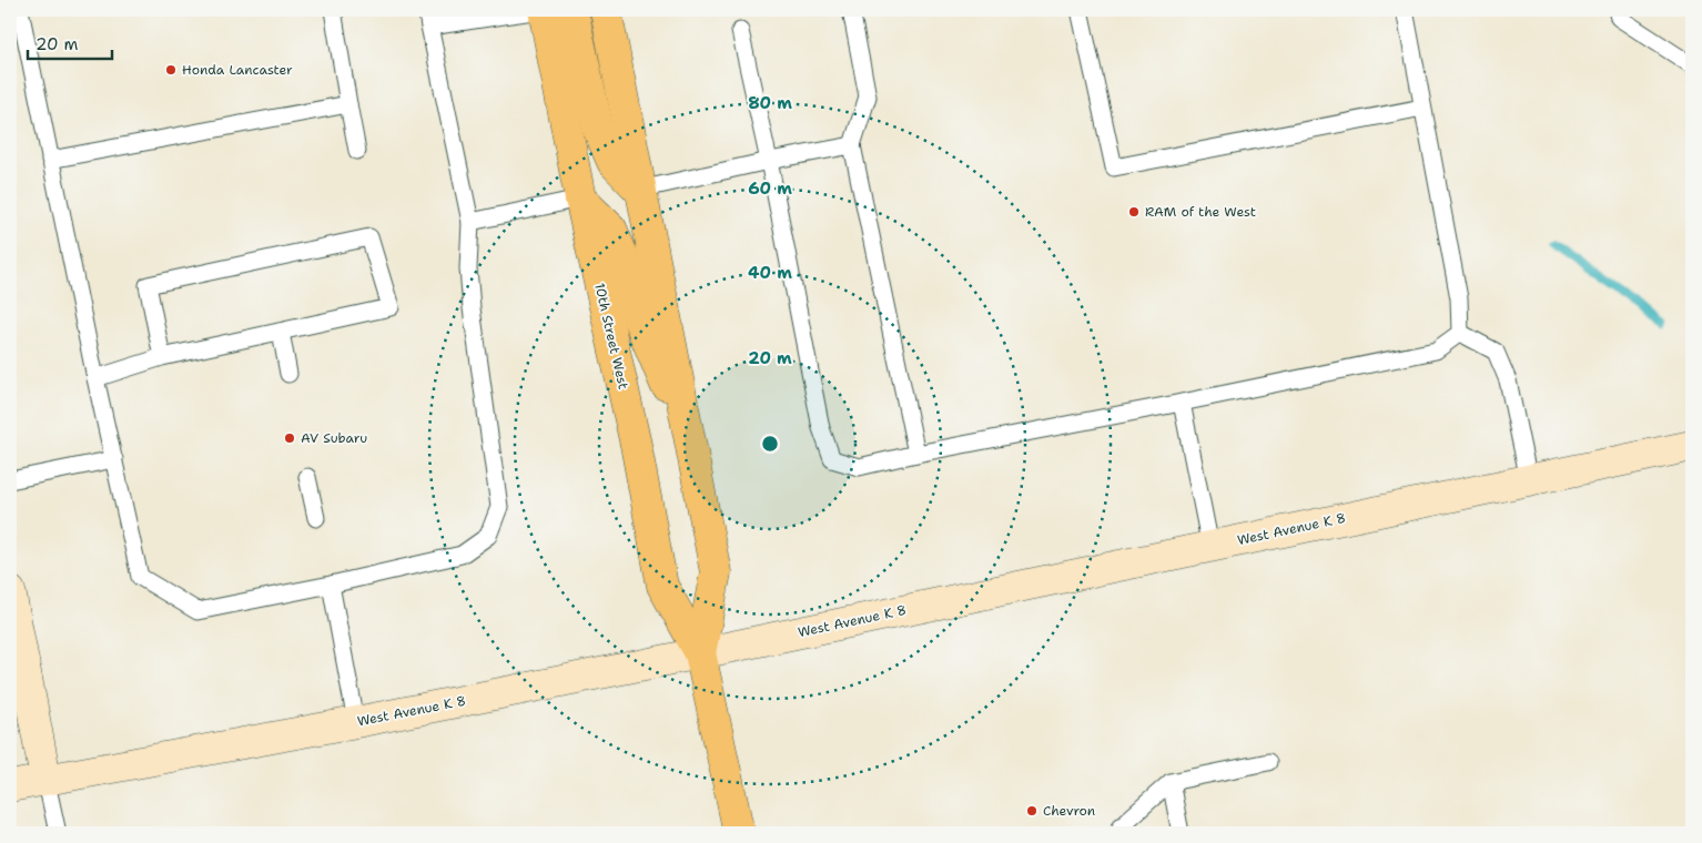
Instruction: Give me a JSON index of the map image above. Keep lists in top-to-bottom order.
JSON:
{
  "streets": {
    "main road": ["10th Street West"],
    "street": ["West Avenue K 8"]
  },
  "crossings": [
    ["10th Street West", "West Avenue K 8"]
  ],
  "places": [
    "Honda Lancaster",
    "RAM of the West",
    "AV Subaru",
    "Chevron"
  ],
  "scale_bar": "20 m",
  "rings": [
    "80 m",
    "60 m",
    "40 m",
    "20 m"
  ]
}
